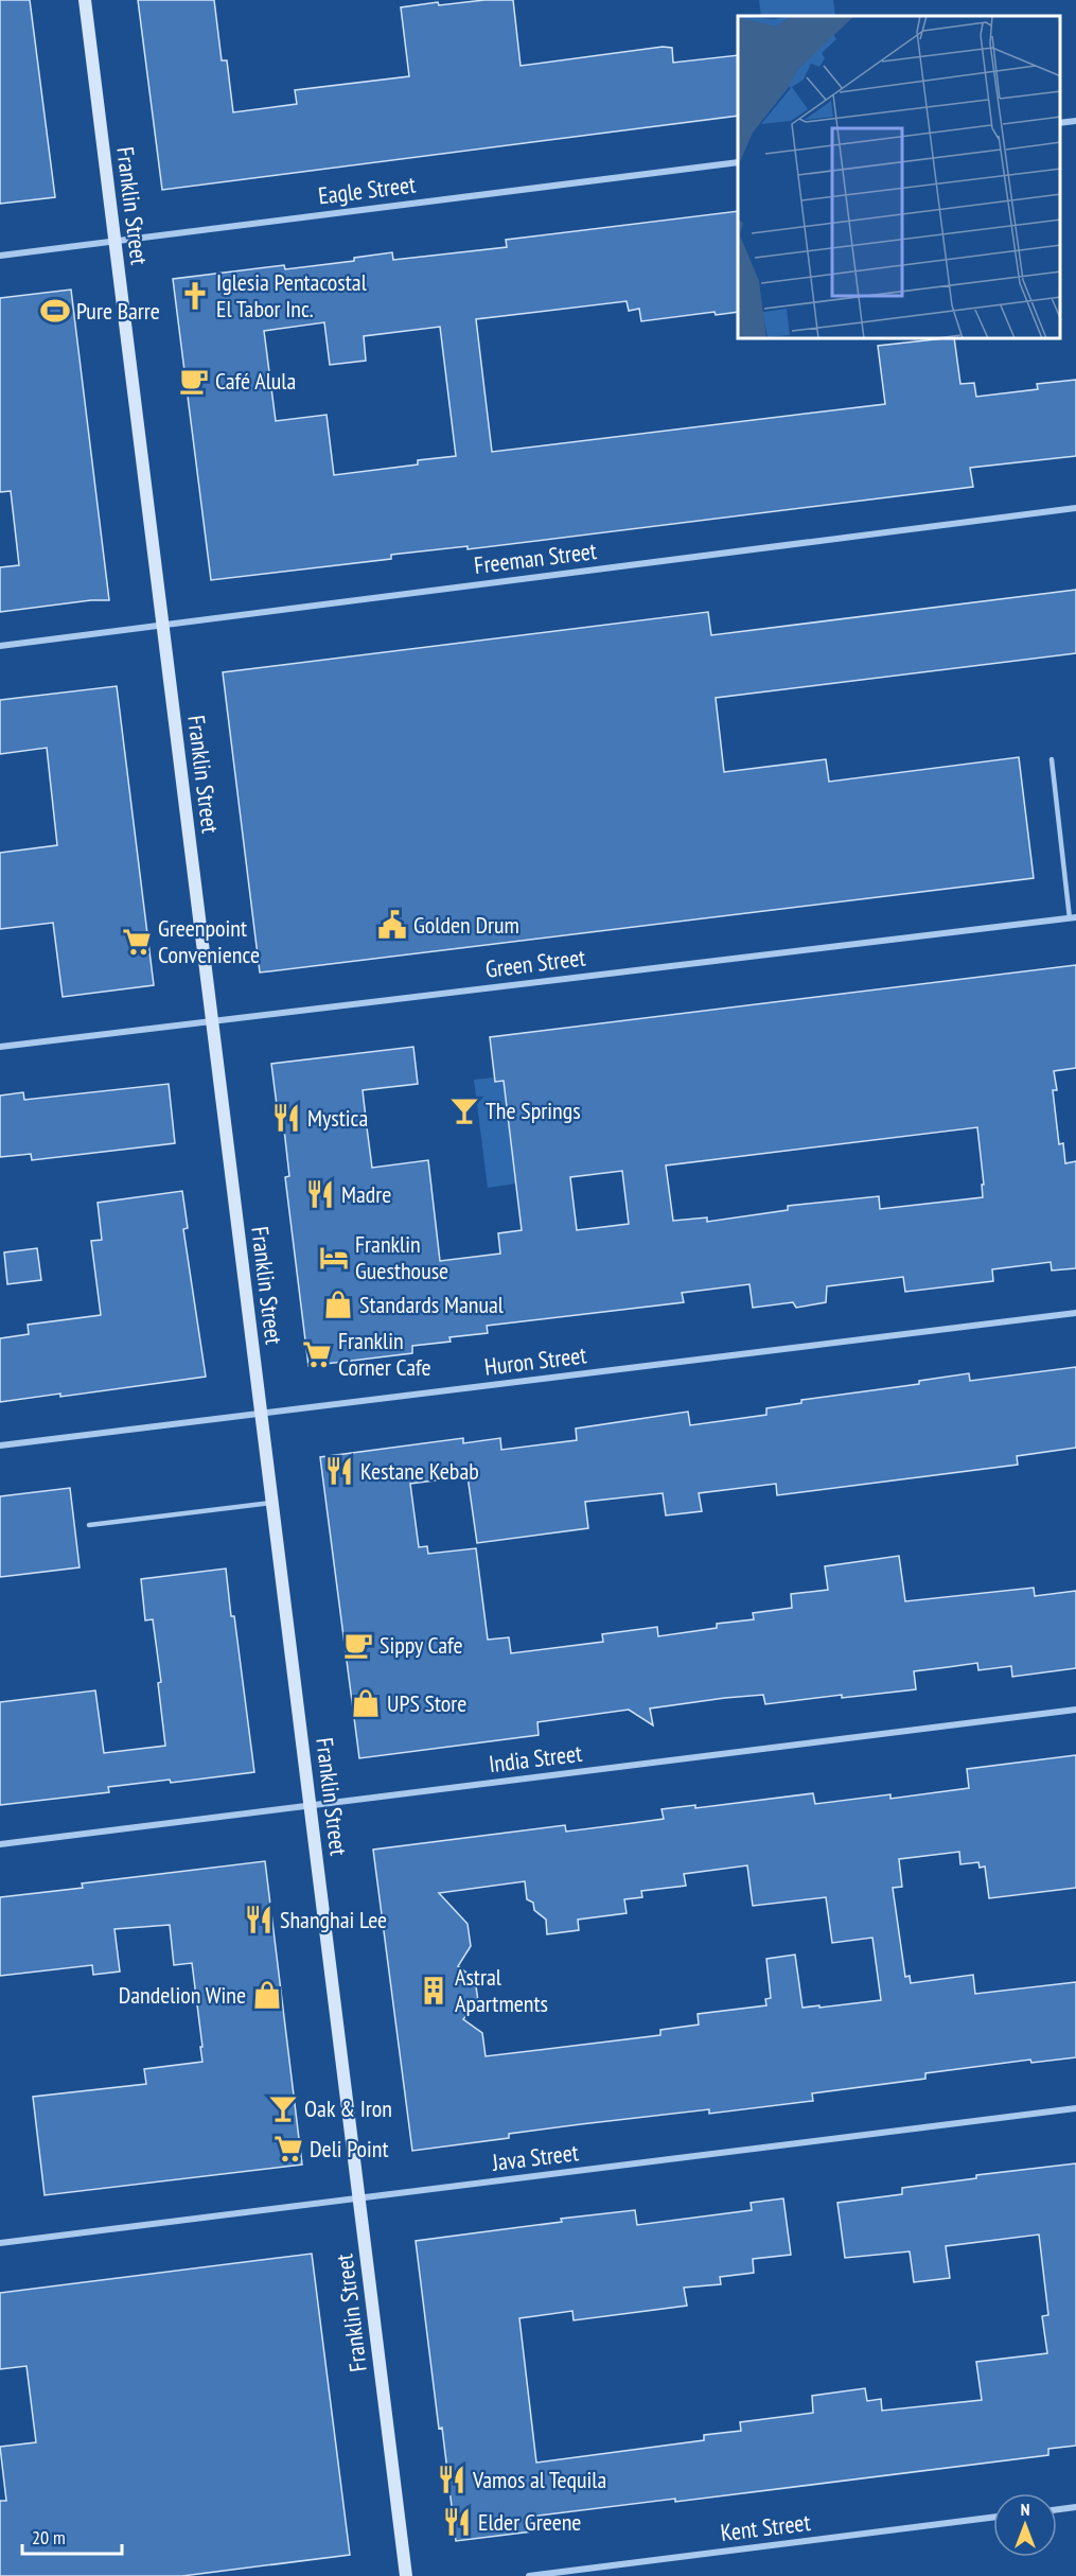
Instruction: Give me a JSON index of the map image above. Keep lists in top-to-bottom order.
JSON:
{
  "streets": {
    "street": [
      "Eagle Street",
      "Franklin Street",
      "Freeman Street",
      "Green Street",
      "Huron Street",
      "India Street",
      "Java Street",
      "Kent Street"
    ]
  },
  "crossings": [
    ["Eagle Street", "Franklin Street"],
    ["Franklin Street", "Freeman Street"],
    ["Franklin Street", "Green Street"],
    ["Franklin Street", "Huron Street"],
    ["Franklin Street", "India Street"],
    ["Franklin Street", "Java Street"]
  ],
  "places": {
    "church": ["Iglesia Pentacostal El Tabor Inc."],
    "sports": ["Pure Barre"],
    "cafe": ["Café Alula", "Sippy Cafe"],
    "public building": ["Golden Drum"],
    "supermarket": ["Greenpoint Convenience", "Franklin Corner Cafe", "Deli Point"],
    "bar": ["The Springs", "Oak & Iron"],
    "restaurant": [
      "Mystica",
      "Madre",
      "Kestane Kebab",
      "Shanghai Lee",
      "Vamos al Tequila",
      "Elder Greene"
    ],
    "hotel": ["Franklin Guesthouse"],
    "shop": ["Standards Manual", "UPS Store", "Dandelion Wine"],
    "building": ["Astral Apartments"]
  },
  "scale_bar": "20 m",
  "north": "top"
}
